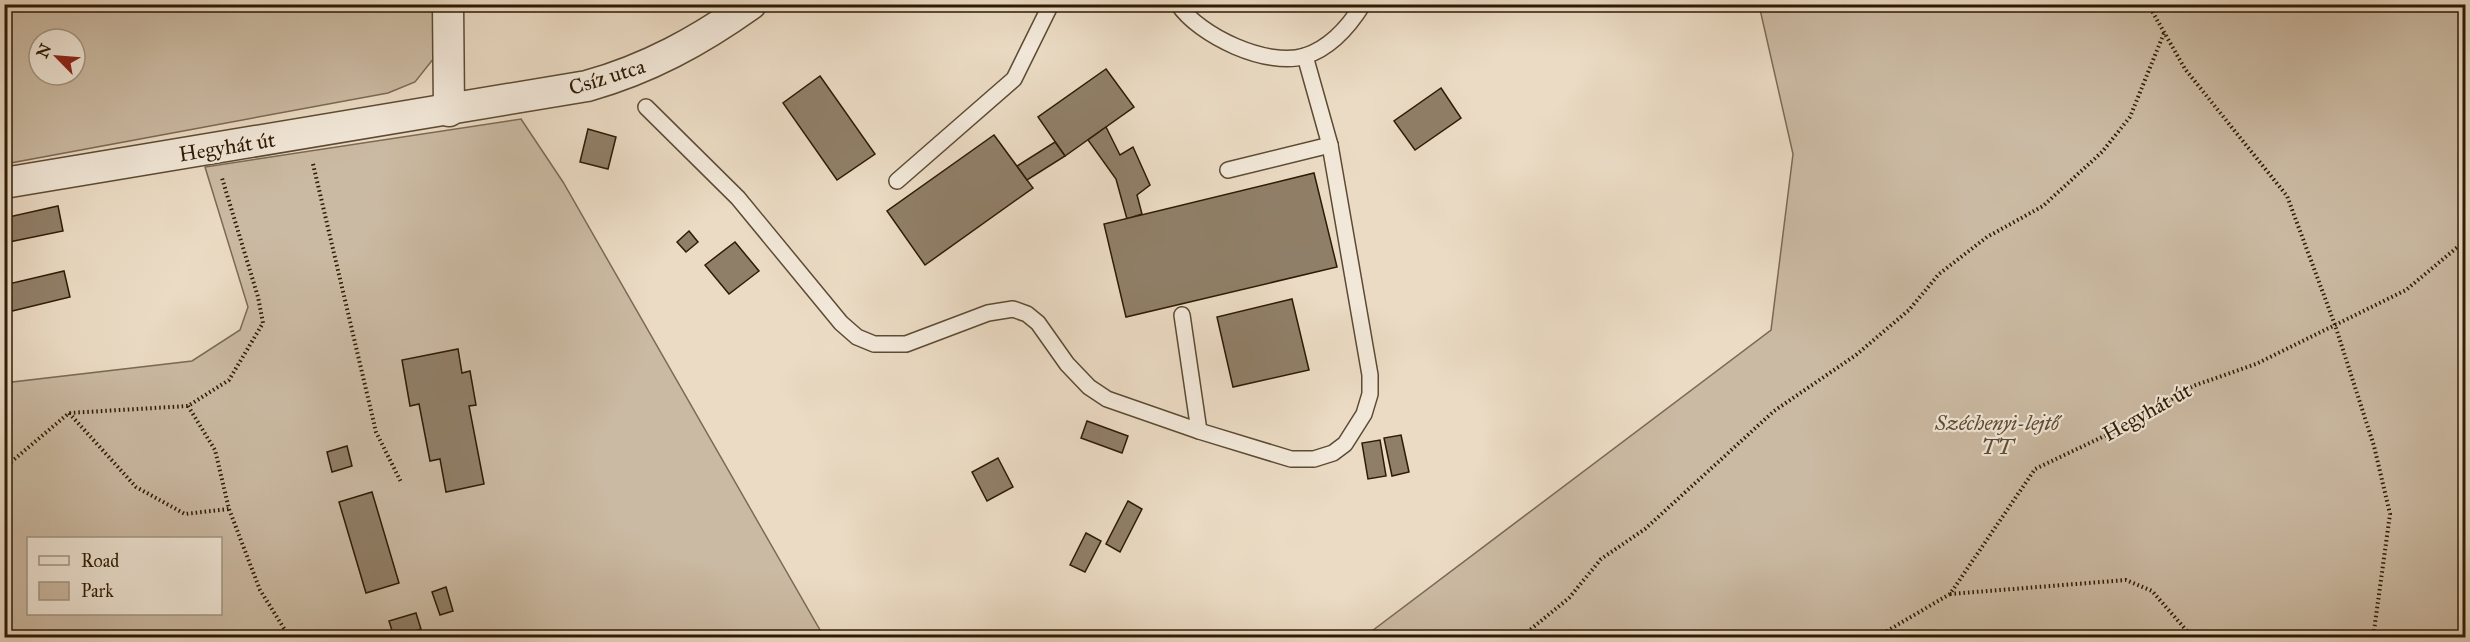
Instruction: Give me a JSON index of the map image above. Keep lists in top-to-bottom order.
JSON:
{
  "streets": {
    "street": ["Csíz utca", "Hegyhát út"]
  },
  "crossings": [
    ["Csíz utca", "Hegyhát út"]
  ],
  "parks": ["Széchenyi-lejtő TT"],
  "legend": ["Road", "Park"],
  "north": "top left"
}
